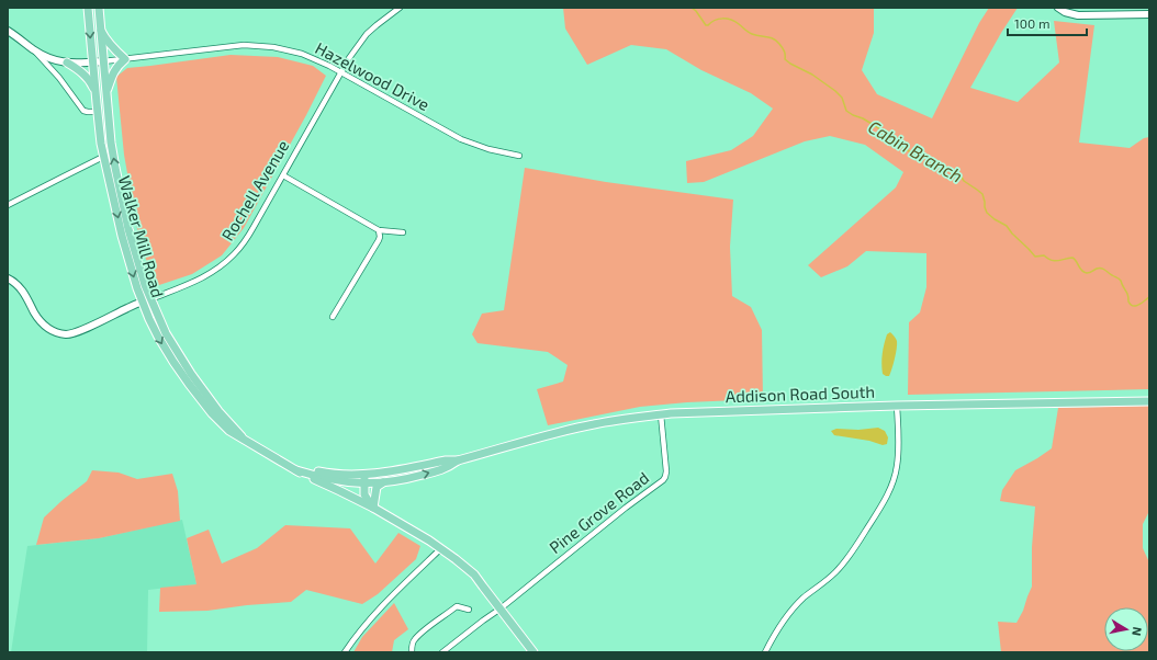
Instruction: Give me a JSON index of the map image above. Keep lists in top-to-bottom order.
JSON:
{
  "streets": {
    "main road": ["Walker Mill Road", "Addison Road South"],
    "street": ["Hazelwood Drive", "Rochell Avenue", "Pine Grove Road"]
  },
  "crossings": [
    ["Hazelwood Drive", "Rochell Avenue"],
    ["Hazelwood Drive", "Walker Mill Road"],
    ["Rochell Avenue", "Walker Mill Road"],
    ["Walker Mill Road", "Addison Road South"],
    ["Walker Mill Road", "Pine Grove Road"],
    ["Addison Road South", "Pine Grove Road"]
  ],
  "water": ["Cabin Branch"],
  "scale_bar": "100 m",
  "north": "right"
}
